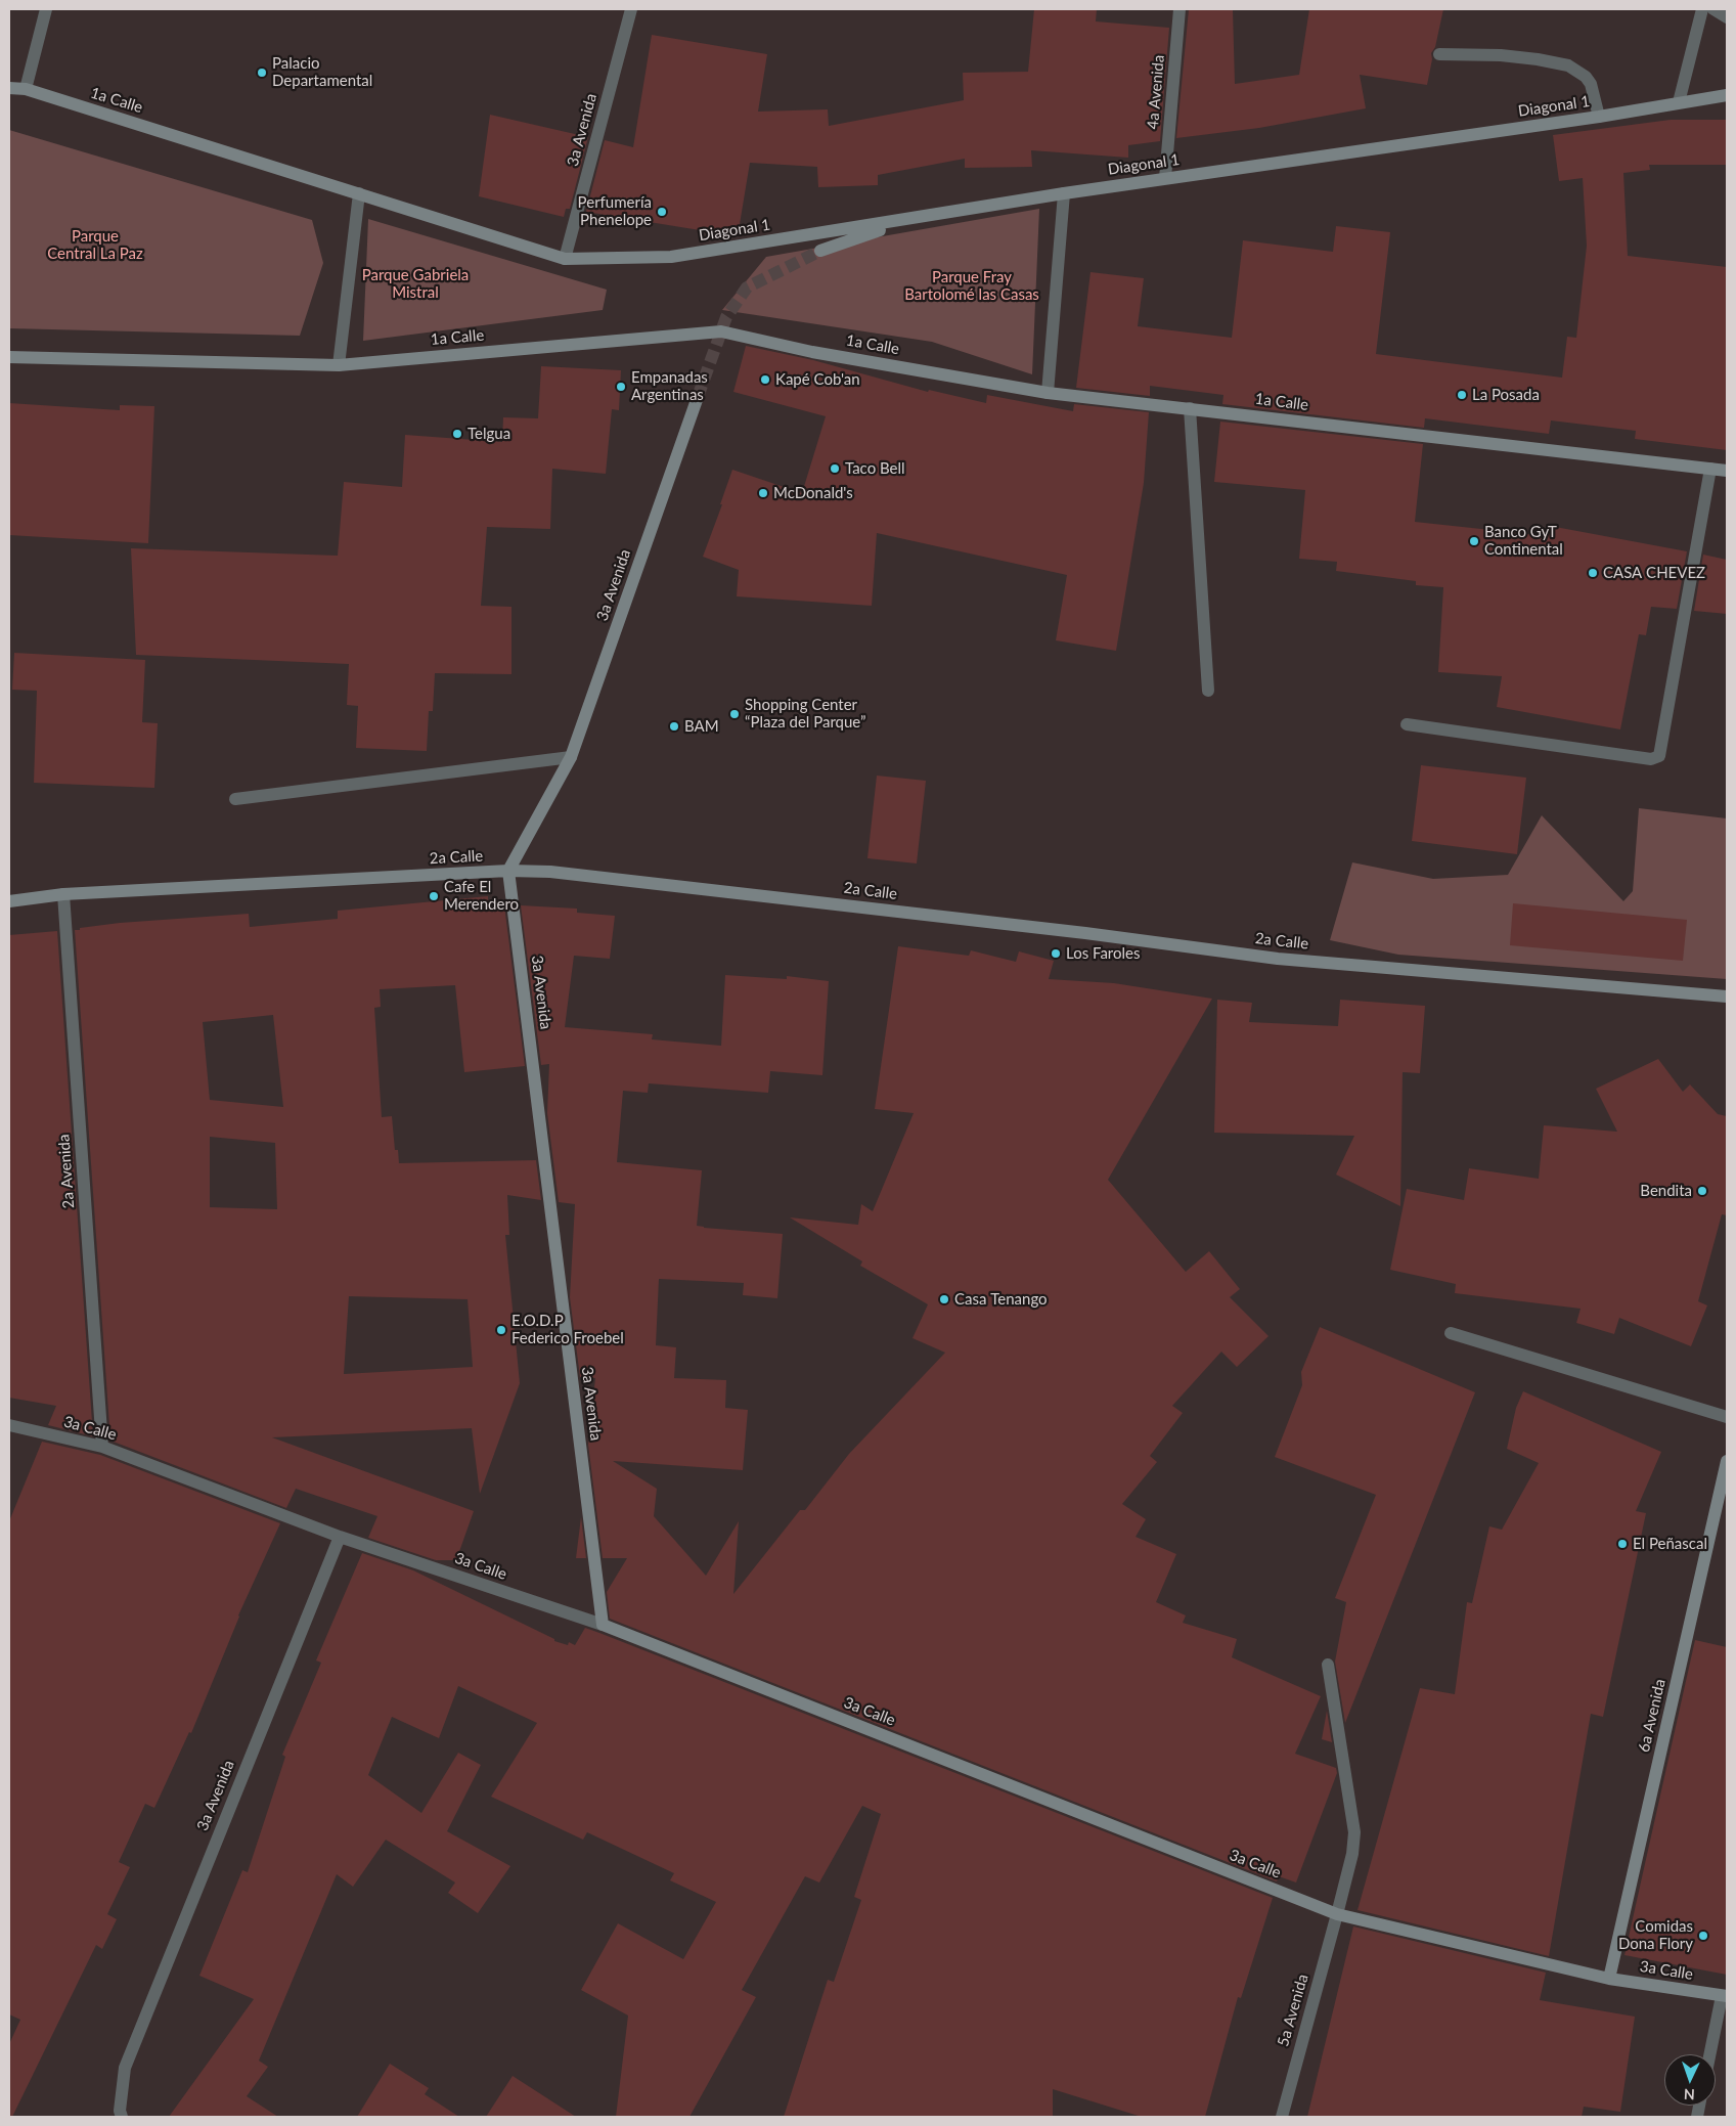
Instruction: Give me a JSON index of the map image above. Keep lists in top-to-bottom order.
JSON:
{
  "streets": {
    "street": [
      "4a Avenida",
      "1a Calle",
      "Diagonal 1",
      "3a Avenida",
      "2a Calle",
      "2a Avenida",
      "3a Calle",
      "6a Avenida",
      "5a Avenida"
    ]
  },
  "crossings": [
    ["4a Avenida", "Diagonal 1"],
    ["1a Calle", "Diagonal 1"],
    ["1a Calle", "3a Avenida"],
    ["Diagonal 1", "3a Avenida"],
    ["3a Avenida", "2a Calle"],
    ["3a Avenida", "3a Calle"],
    ["2a Calle", "2a Avenida"],
    ["2a Avenida", "3a Calle"],
    ["3a Calle", "6a Avenida"],
    ["3a Calle", "5a Avenida"]
  ],
  "parks": ["Parque Central La Paz", "Parque Gabriela Mistral", "Parque Fray Bartolomé las Casas"],
  "places": [
    "Palacio Departamental",
    "Perfumería Phenelope",
    "Kapé Cob'an",
    "Empanadas Argentinas",
    "La Posada",
    "Telgua",
    "Taco Bell",
    "McDonald's",
    "Banco GyT Continental",
    "CASA CHEVEZ",
    "Shopping Center “Plaza del Parque”",
    "BAM",
    "Cafe El Merendero",
    "Los Faroles",
    "Bendita",
    "Casa Tenango",
    "E.O.D.P Federico Froebel",
    "El Peñascal",
    "Comidas Dona Flory"
  ],
  "north": "bottom"
}
